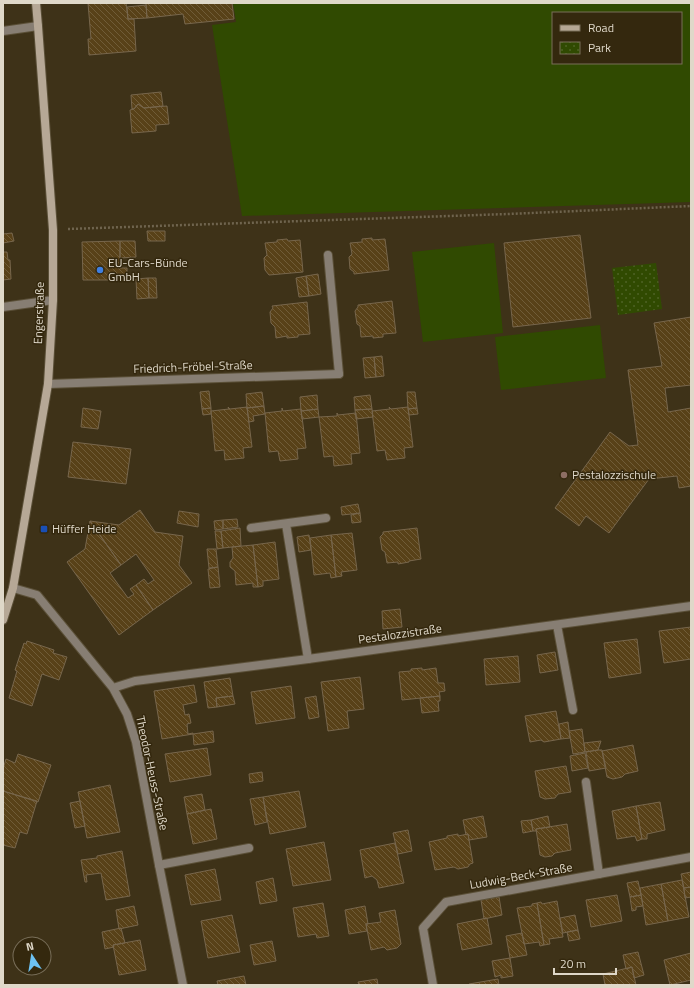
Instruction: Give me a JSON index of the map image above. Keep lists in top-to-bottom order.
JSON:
{
  "streets": {
    "main road": ["Engerstraße"],
    "street": [
      "Friedrich-Fröbel-Straße",
      "Pestalozzistraße",
      "Theodor-Heuss-Straße",
      "Ludwig-Beck-Straße"
    ]
  },
  "crossings": [
    ["Engerstraße", "Friedrich-Fröbel-Straße"],
    ["Engerstraße", "Theodor-Heuss-Straße"],
    ["Pestalozzistraße", "Theodor-Heuss-Straße"]
  ],
  "places": {
    "other": ["EU-Cars-Bünde GmbH", "Pestalozzischule"],
    "transit": ["Hüffer Heide"]
  },
  "legend": ["Road", "Park"],
  "scale_bar": "20 m",
  "north": "top"
}
